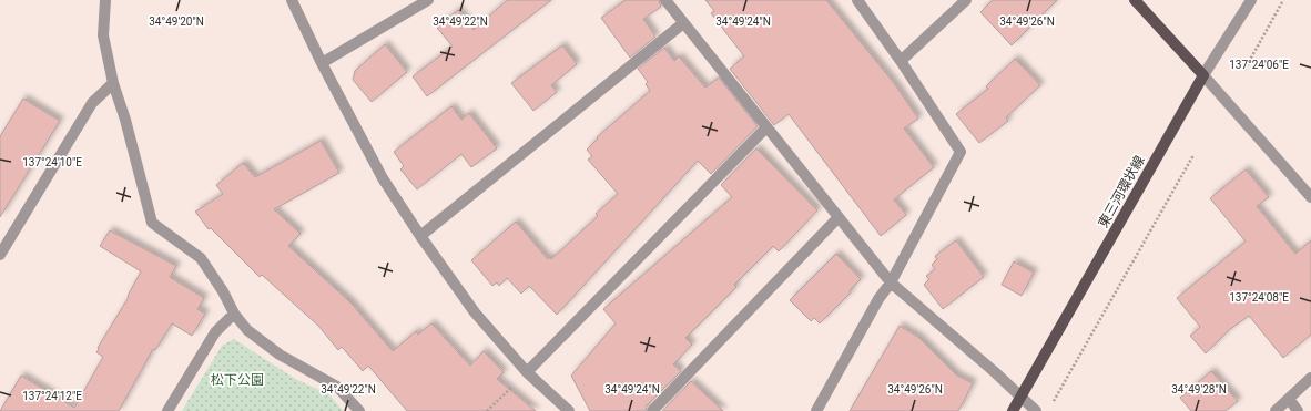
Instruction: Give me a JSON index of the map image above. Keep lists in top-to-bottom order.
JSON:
{
  "streets": {
    "main road": ["東三河環状線"]
  },
  "parks": ["松下公園"],
  "coordinates": [
    "34°49'20\"N",
    "34°49'22\"N",
    "34°49'24\"N",
    "34°49'26\"N",
    "137°24'06\"E",
    "137°24'10\"E",
    "137°24'08\"E",
    "34°49'28\"N",
    "137°24'12\"E"
  ]
}
